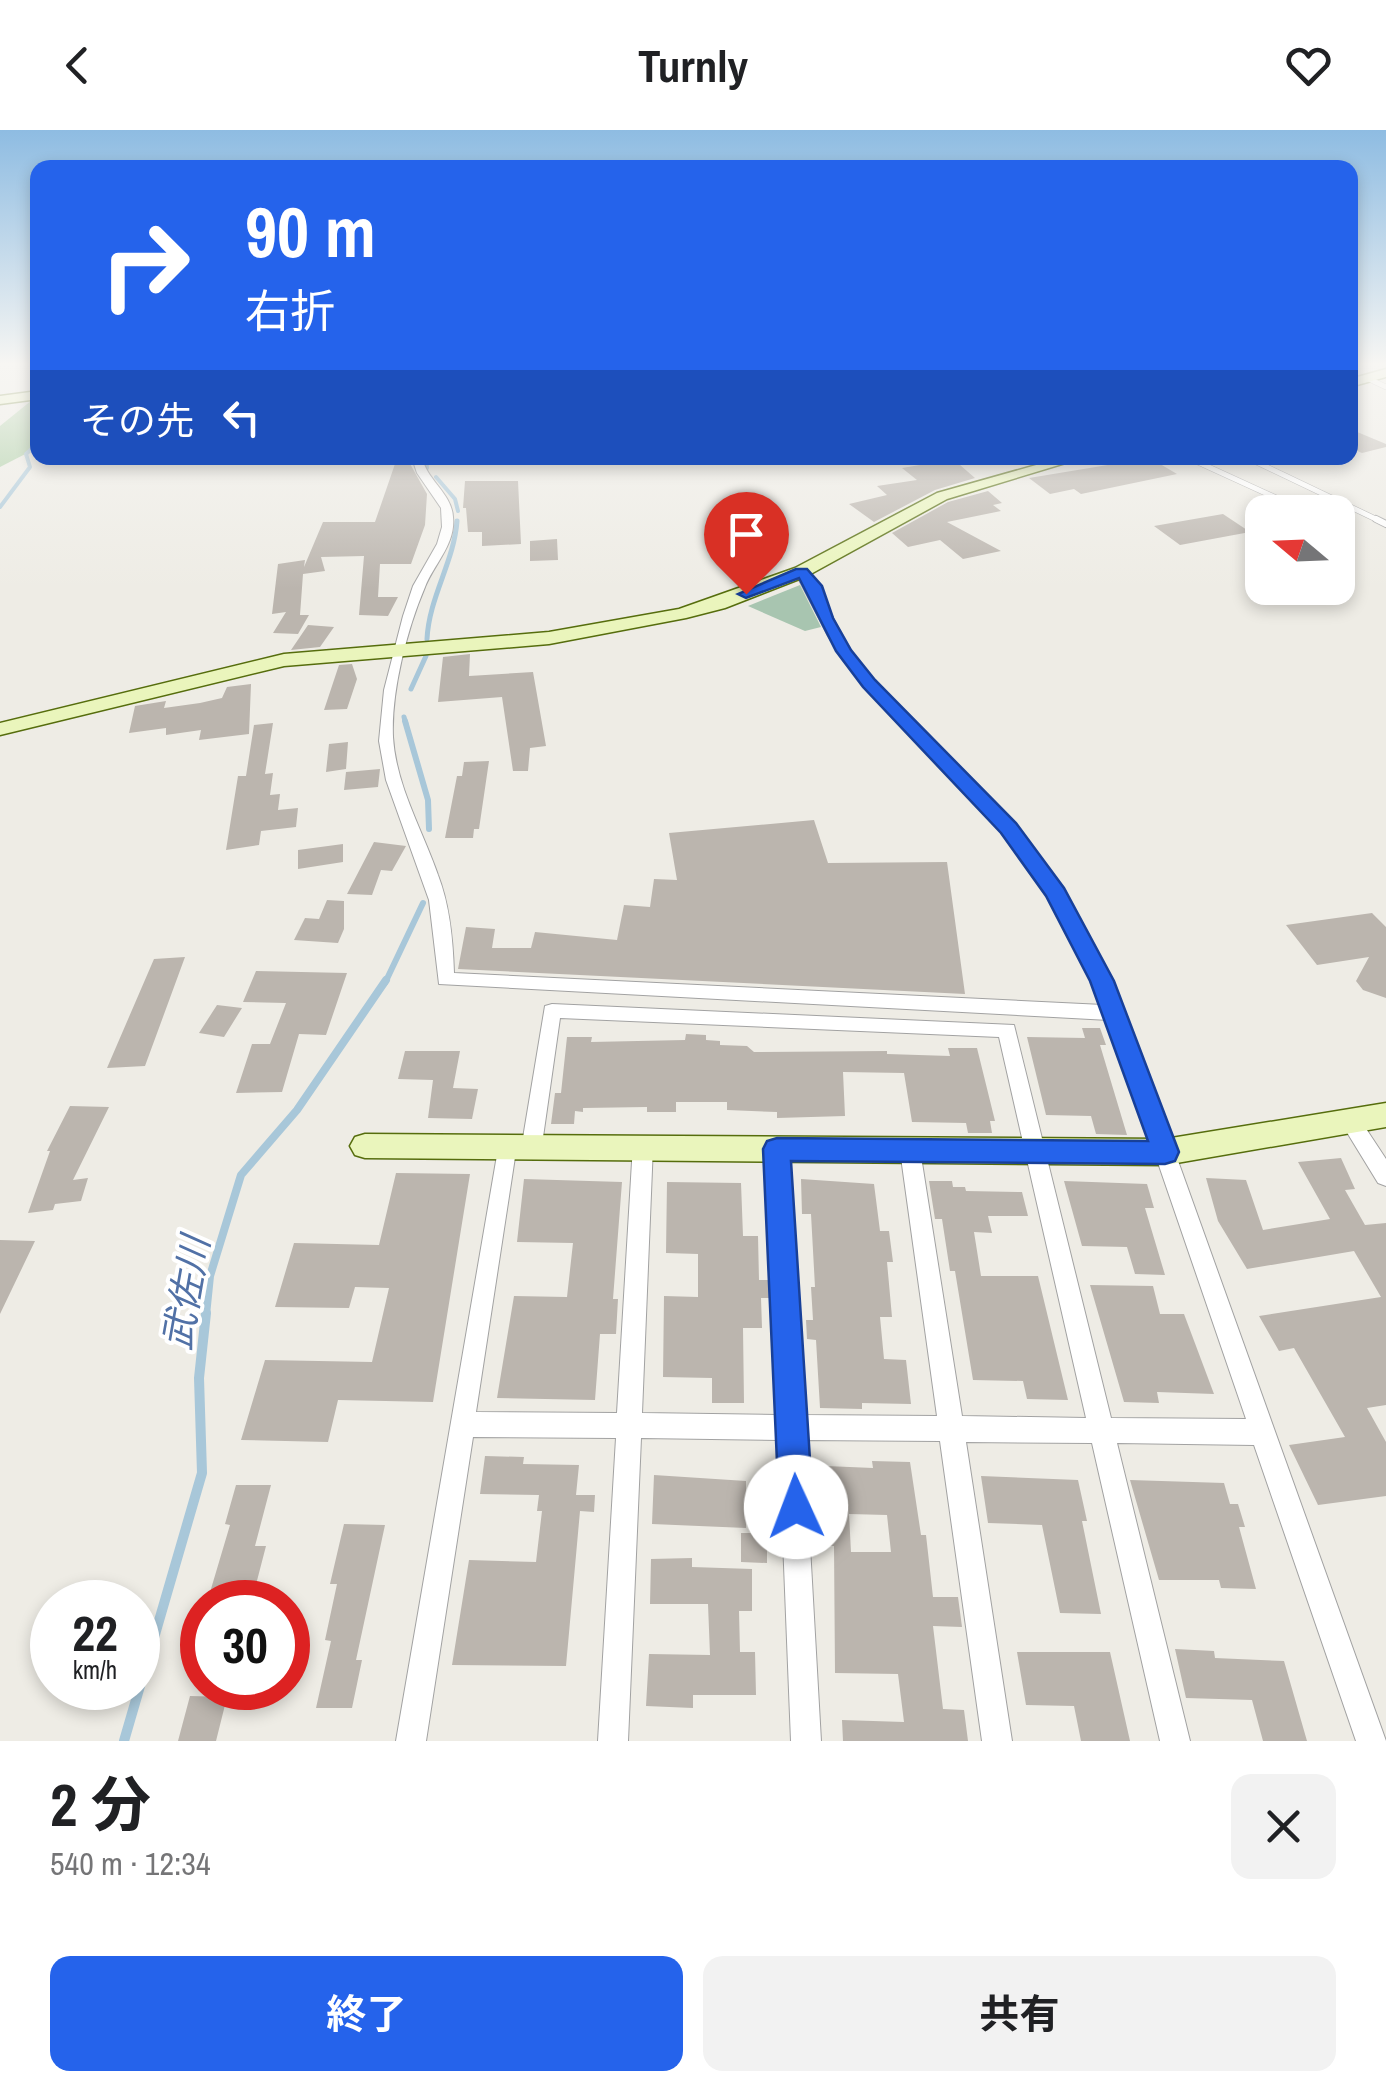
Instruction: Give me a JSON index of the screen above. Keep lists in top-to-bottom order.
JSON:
{
  "water": ["武佐川"],
  "north": "left",
  "page": {
    "header": "Turnly",
    "turn": ["90 m", "右折"],
    "then": "その先",
    "speed": "22 km/h",
    "limit": "30",
    "heading": ["2 分", "540 m · 12:34"],
    "buttons": ["終了", "共有"]
  }
}
